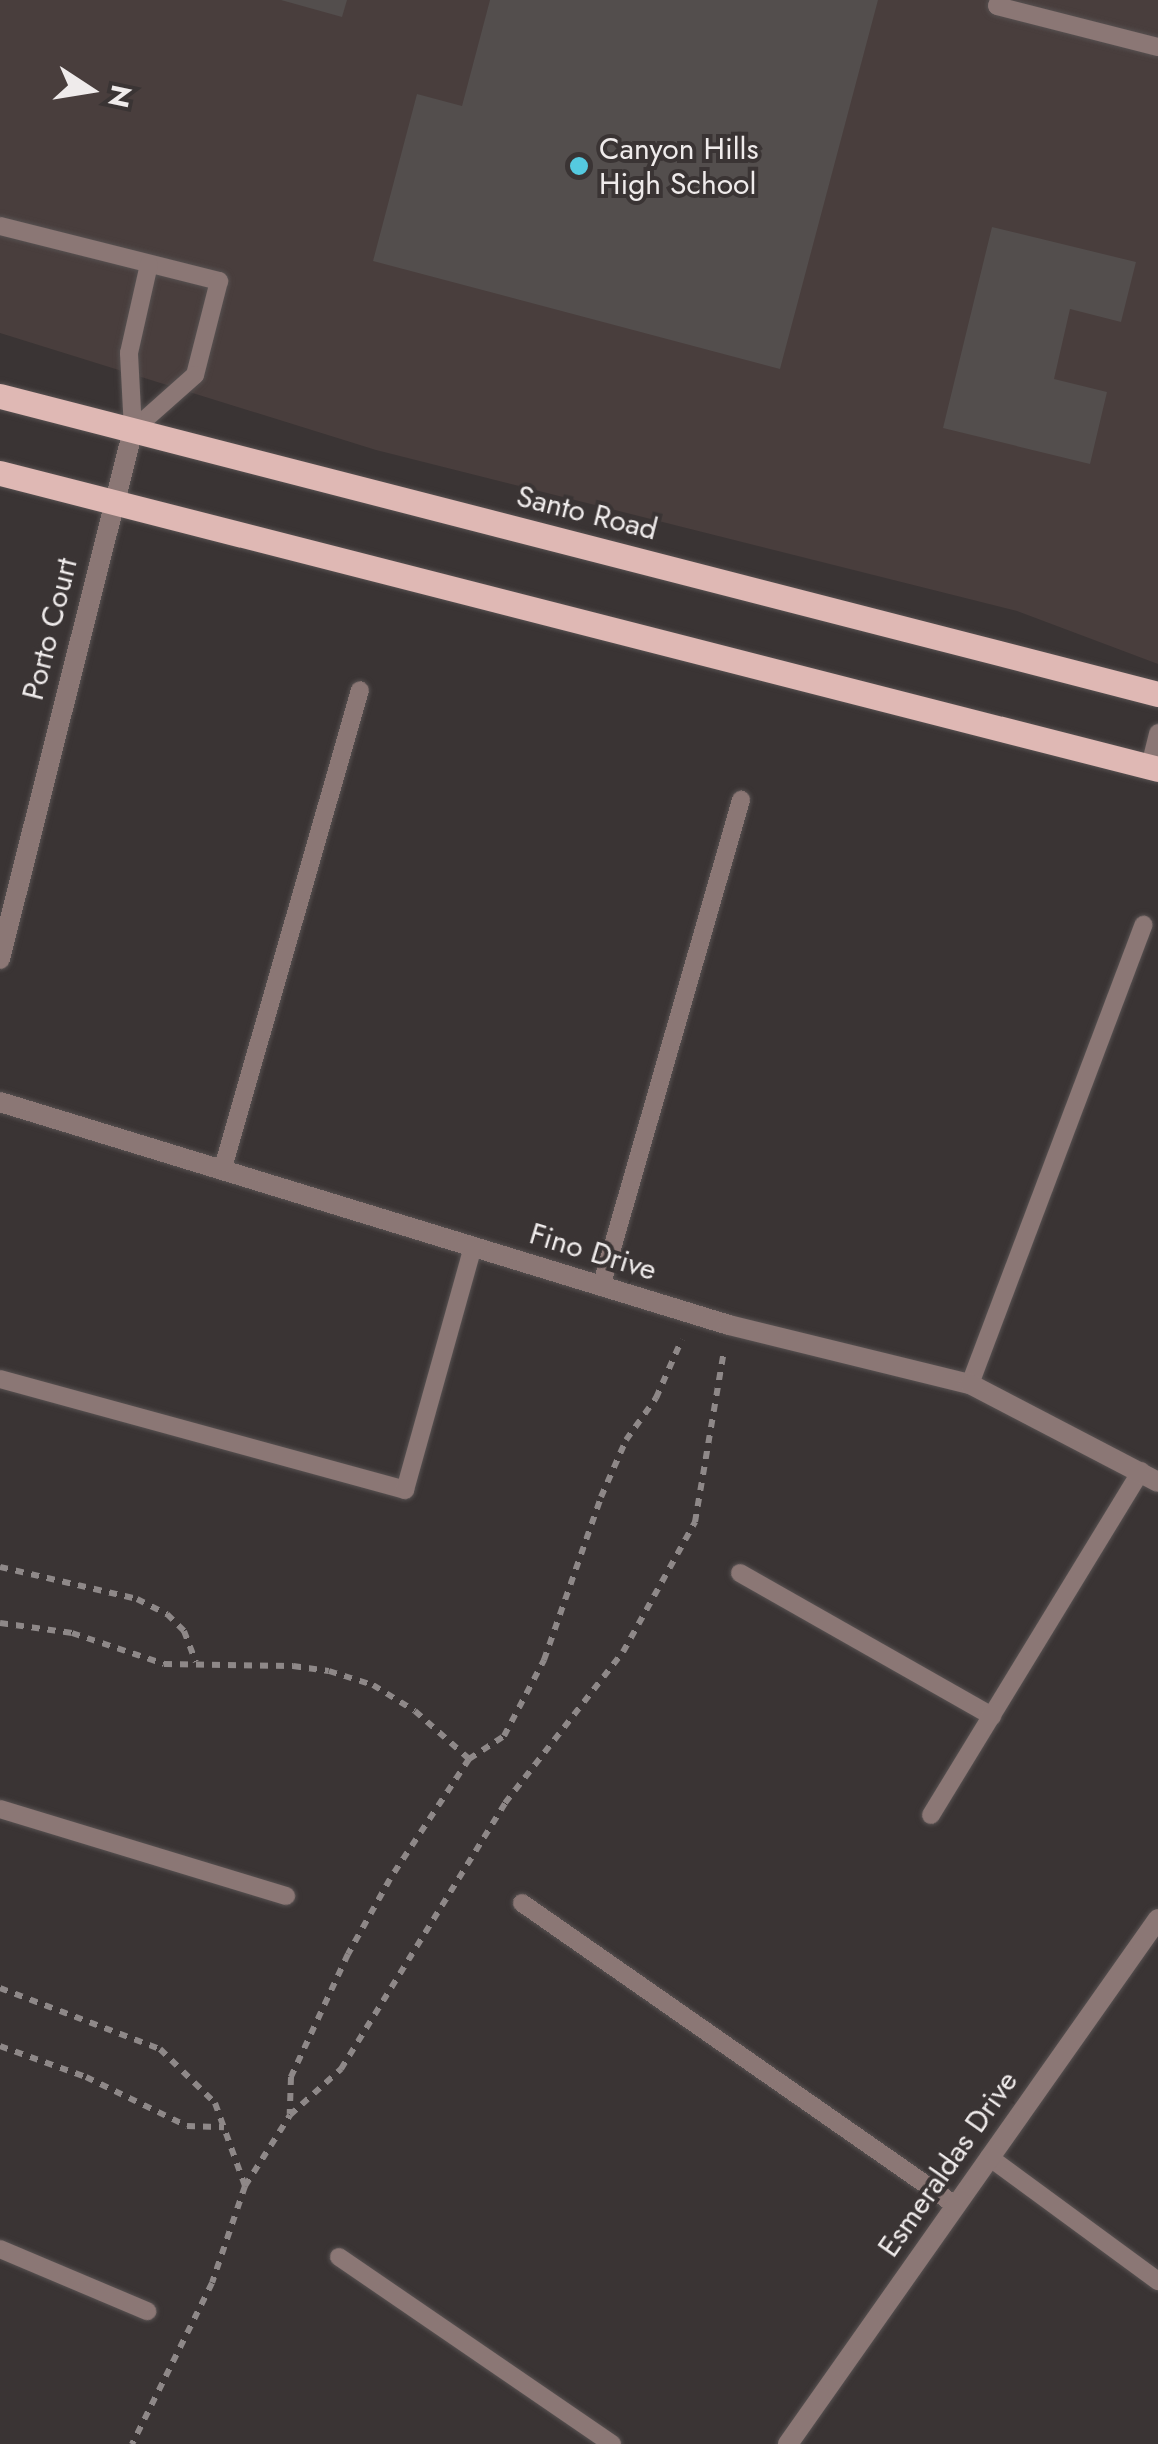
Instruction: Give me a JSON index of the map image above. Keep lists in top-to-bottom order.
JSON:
{
  "streets": {
    "main road": ["Santo Road"],
    "street": ["Porto Court", "Fino Drive", "Esmeraldas Drive"]
  },
  "crossings": [
    ["Santo Road", "Porto Court"]
  ],
  "places": ["Canyon Hills High School"],
  "north": "right"
}
